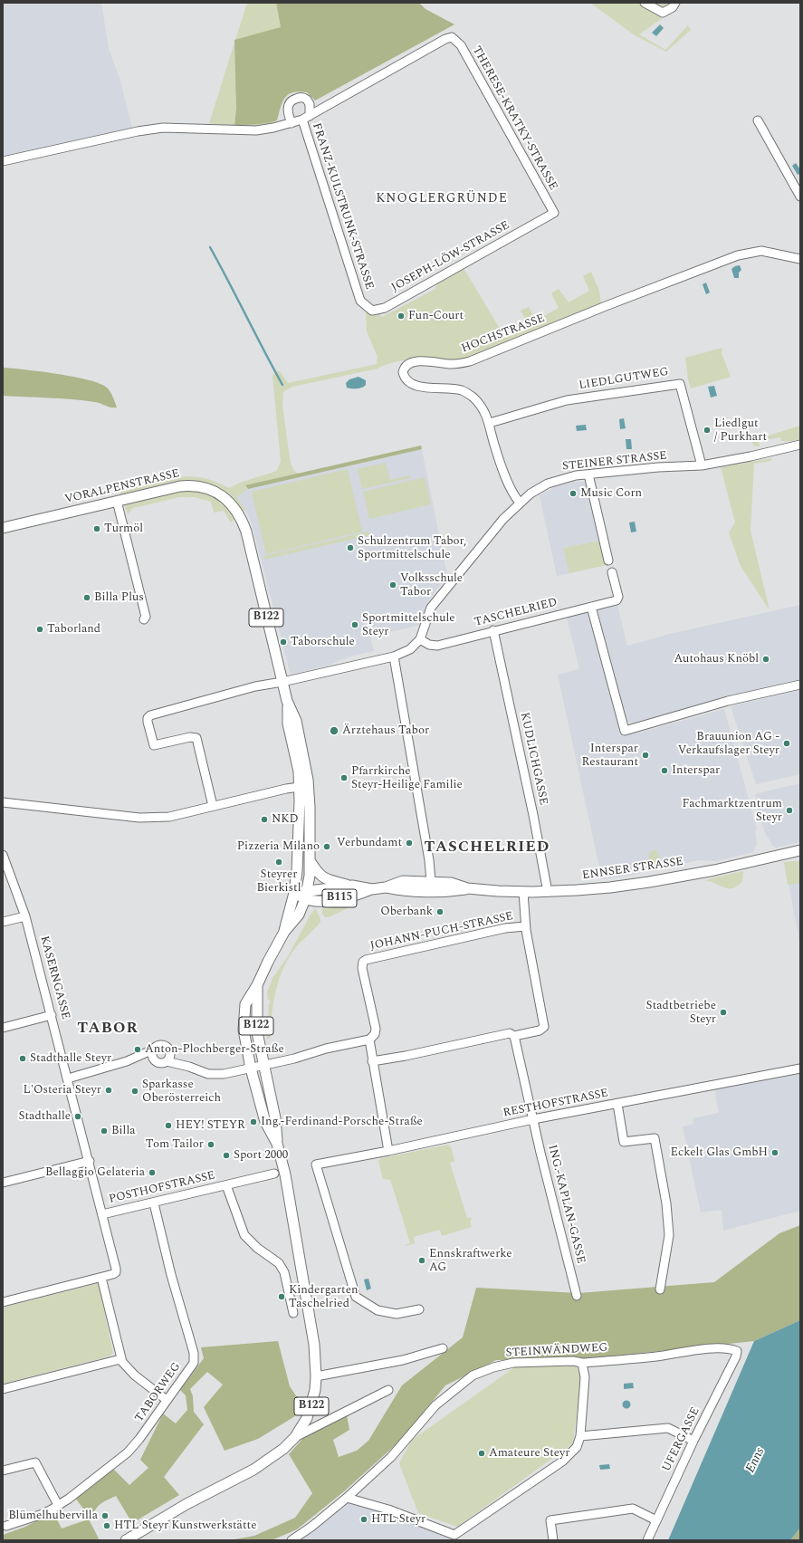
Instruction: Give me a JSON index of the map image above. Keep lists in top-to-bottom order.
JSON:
{
  "streets": {
    "main road": [
      "VORALPENSTRASSE",
      "B122",
      "ENNSER STRASSE",
      "B115"
    ],
    "street": [
      "THERESE-KRATKY-STRASSE",
      "FRANZ-KULSTRUNK-STRASSE",
      "JOSEPH-LÖW-STRASSE",
      "HOCHSTRASSE",
      "LIEDLGUTWEG",
      "STEINER STRASSE",
      "TASCHELRIED",
      "KUDLICHGASSE",
      "JOHANN-PUCH-STRASSE",
      "KASERNGASSE",
      "RESTHOFSTRASSE",
      "POSTHOFSTRASSE",
      "ING.-KAPLAN-GASSE",
      "STEINWÄNDWEG",
      "TABORWEG",
      "UFERGASSE"
    ]
  },
  "crossings": [
    ["THERESE-KRATKY-STRASSE", "FRANZ-KULSTRUNK-STRASSE"],
    ["THERESE-KRATKY-STRASSE", "JOSEPH-LÖW-STRASSE"],
    ["FRANZ-KULSTRUNK-STRASSE", "JOSEPH-LÖW-STRASSE"],
    ["HOCHSTRASSE", "LIEDLGUTWEG"],
    ["HOCHSTRASSE", "STEINER STRASSE"],
    ["LIEDLGUTWEG", "STEINER STRASSE"],
    ["STEINER STRASSE", "TASCHELRIED"],
    ["VORALPENSTRASSE", "B122"],
    ["TASCHELRIED", "KUDLICHGASSE"],
    ["B122", "ENNSER STRASSE"],
    ["KUDLICHGASSE", "ENNSER STRASSE"],
    ["JOHANN-PUCH-STRASSE", "RESTHOFSTRASSE"],
    ["KASERNGASSE", "POSTHOFSTRASSE"],
    ["RESTHOFSTRASSE", "ING.-KAPLAN-GASSE"],
    ["POSTHOFSTRASSE", "TABORWEG"],
    ["STEINWÄNDWEG", "UFERGASSE"]
  ],
  "districts": ["KNOGLERGRÜNDE", "TASCHELRIED", "TABOR"],
  "water": ["Enns"],
  "places": [
    "Fun-Court",
    "Liedlgut / Purkhart",
    "Music Corn",
    "Turmöl",
    "Schulzentrum Tabor, Sportmittelschule",
    "Volksschule Tabor",
    "Billa Plus",
    "Sportmittelschule Steyr",
    "Taborland",
    "Taborschule",
    "Autohaus Knöbl",
    "Ärztehaus Tabor",
    "Brauunion AG - Verkaufslager Steyr",
    "Interspar Restaurant",
    "Interspar",
    "Pfarrkirche Steyr-Heilige Familie",
    "Fachmarktzentrum Steyr",
    "NKD",
    "Verbundamt",
    "Pizzeria Milano",
    "Steyrer Bierkistl",
    "Oberbank",
    "Stadtbetriebe Steyr",
    "Anton-Plochberger-Straße",
    "Stadthalle Steyr",
    "L'Osteria Steyr",
    "Sparkasse Oberösterreich",
    "Stadthalle",
    "Ing.-Ferdinand-Porsche-Straße",
    "HEY! STEYR",
    "Billa",
    "Tom Tailor",
    "Eckelt Glas GmbH",
    "Sport 2000",
    "Bellaggio Gelateria",
    "Ennskraftwerke AG",
    "Kindergarten Taschelried",
    "Amateure Steyr",
    "Blümelhubervilla",
    "HTL Steyr",
    "HTL Steyr Kunstwerkstätte"
  ]
}
